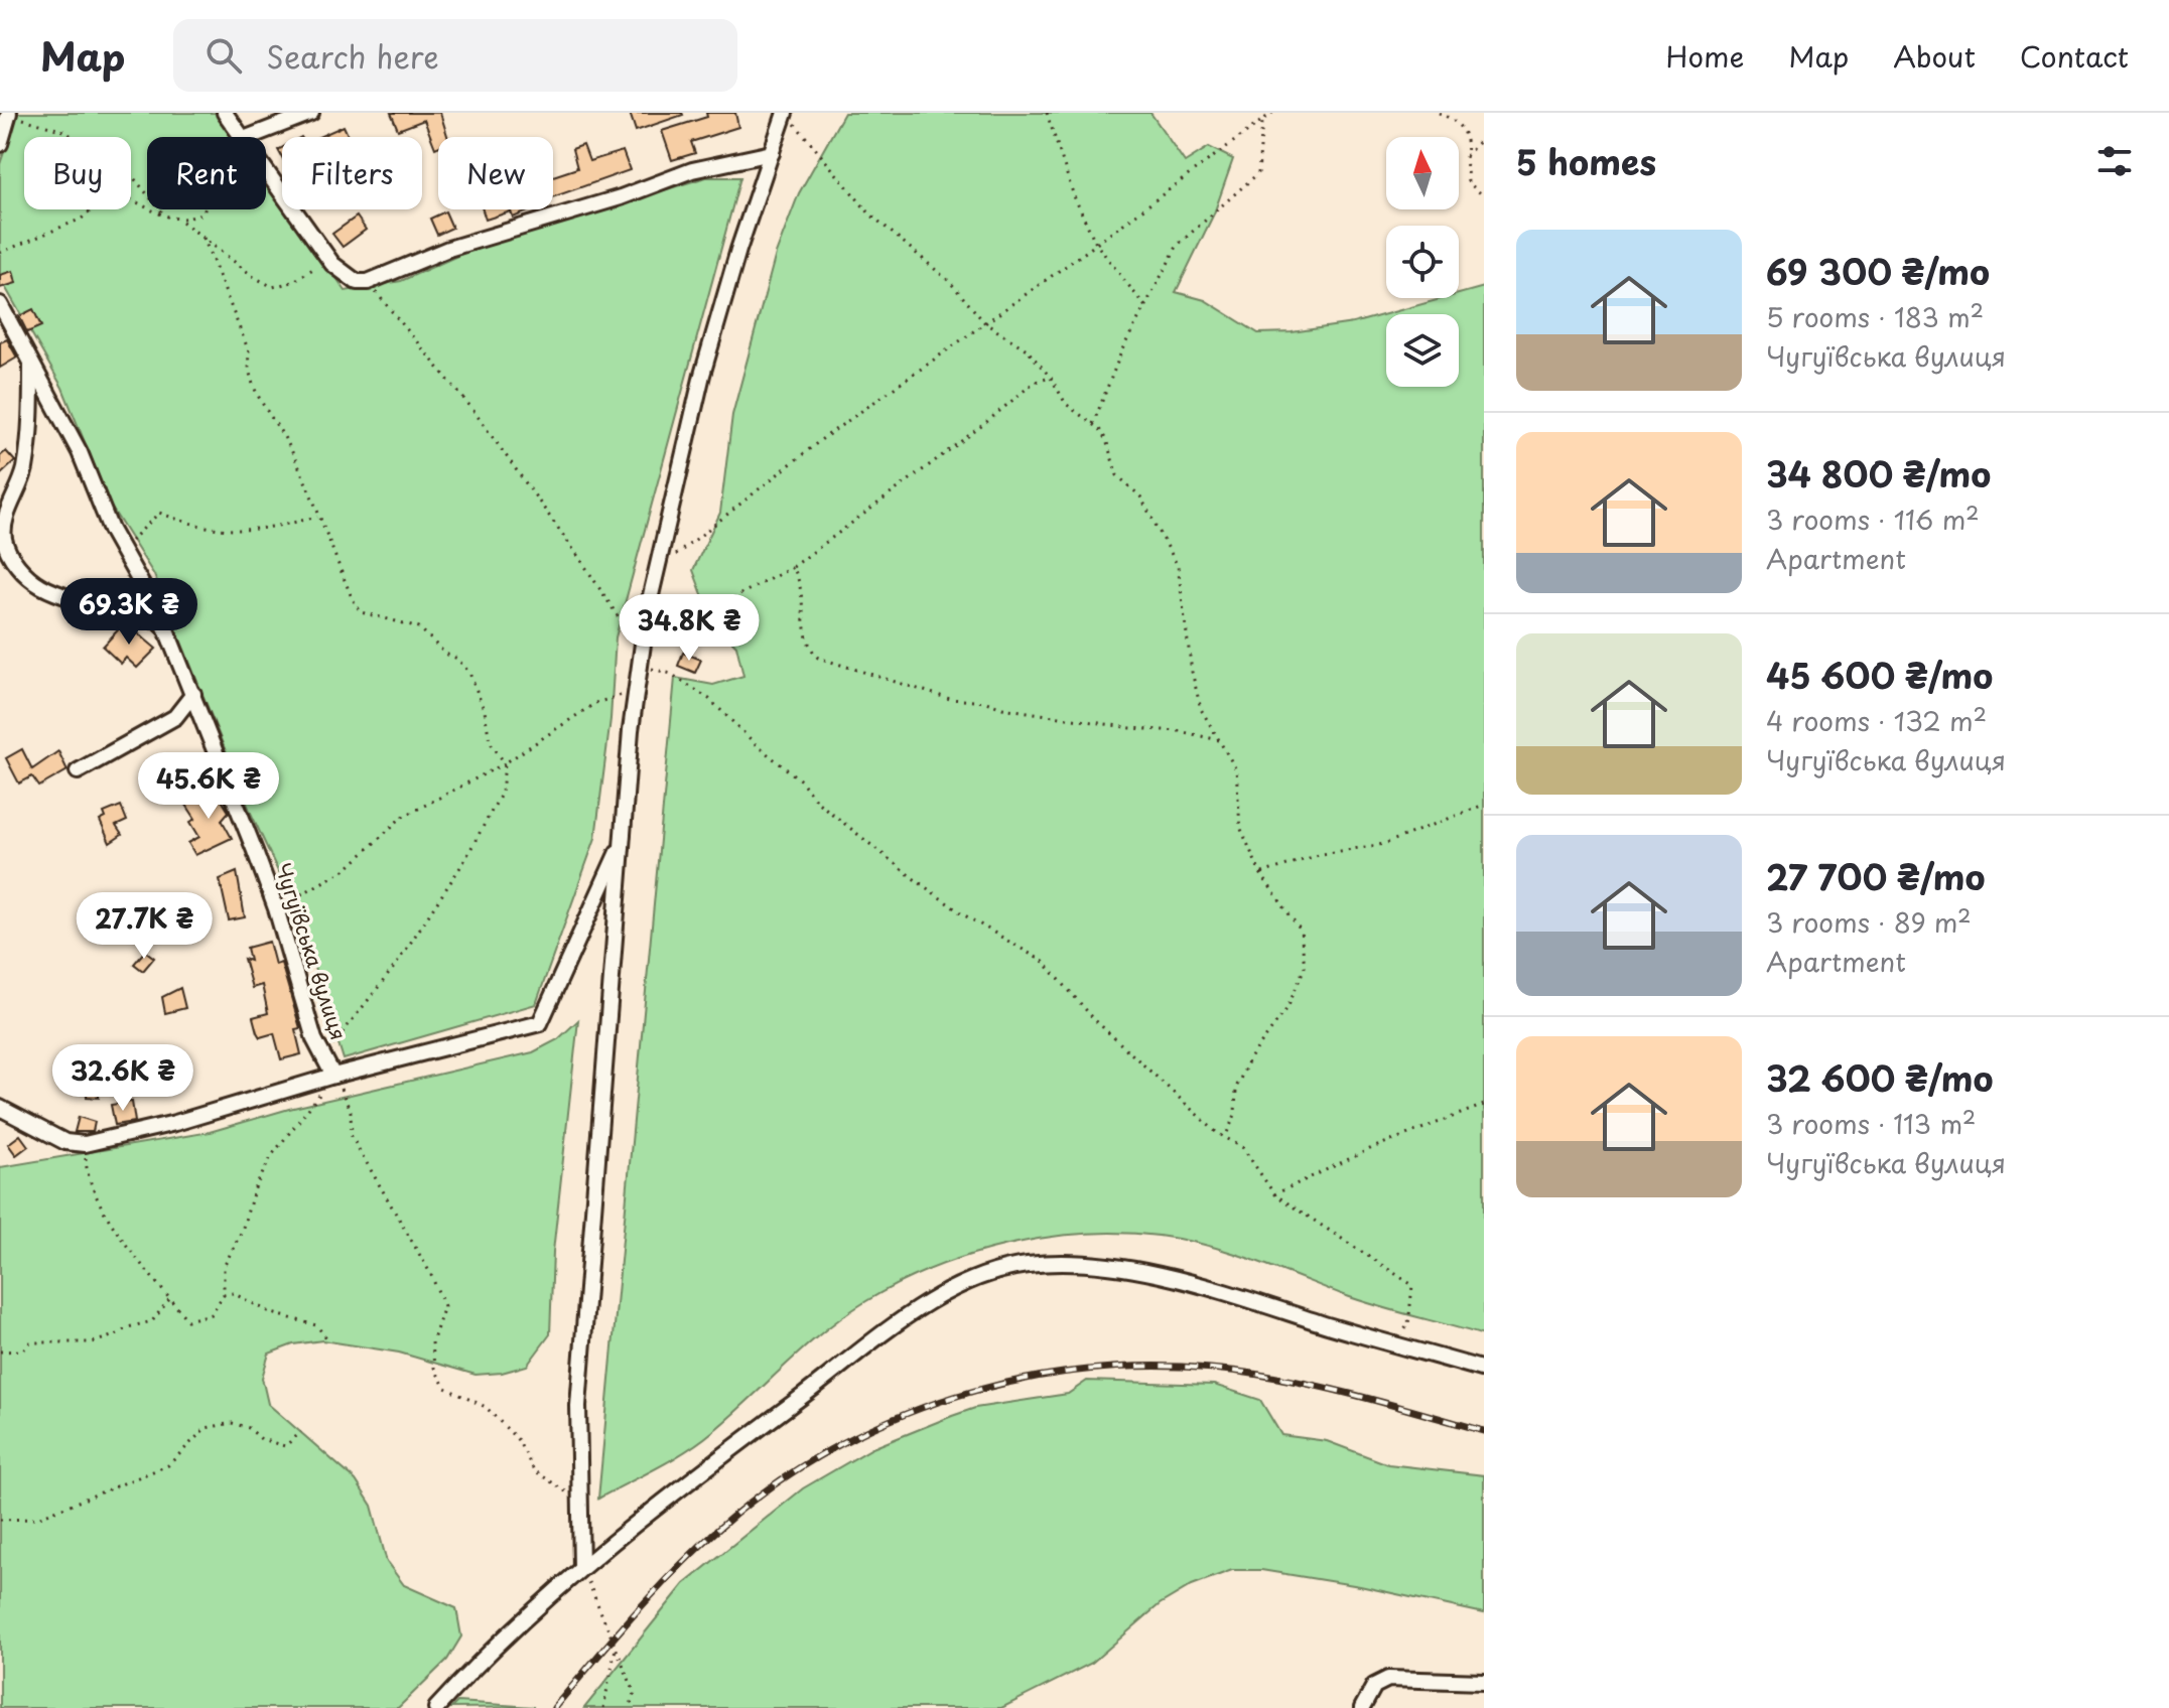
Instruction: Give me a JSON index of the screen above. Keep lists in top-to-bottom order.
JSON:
{
  "streets": {
    "street": ["Чугуївська вулиця"]
  },
  "north": "top",
  "page": {
    "header": "Map",
    "search": "Search here",
    "nav": [
      "Home",
      "Map",
      "About",
      "Contact"
    ],
    "heading": "5 homes",
    "chip": [
      "Buy",
      "Rent",
      "Filters",
      "New"
    ],
    "list": [
      {
        "name": "69 300 ₴/mo",
        "note": "5 rooms · 183 m² · Чугуївська вулиця"
      },
      {
        "name": "34 800 ₴/mo",
        "note": "3 rooms · 116 m² · Apartment"
      },
      {
        "name": "45 600 ₴/mo",
        "note": "4 rooms · 132 m² · Чугуївська вулиця"
      },
      {
        "name": "27 700 ₴/mo",
        "note": "3 rooms · 89 m² · Apartment"
      },
      {
        "name": "32 600 ₴/mo",
        "note": "3 rooms · 113 m² · Чугуївська вулиця"
      }
    ],
    "price": [
      "69.3K ₴",
      "34.8K ₴",
      "45.6K ₴",
      "27.7K ₴",
      "32.6K ₴"
    ]
  }
}
